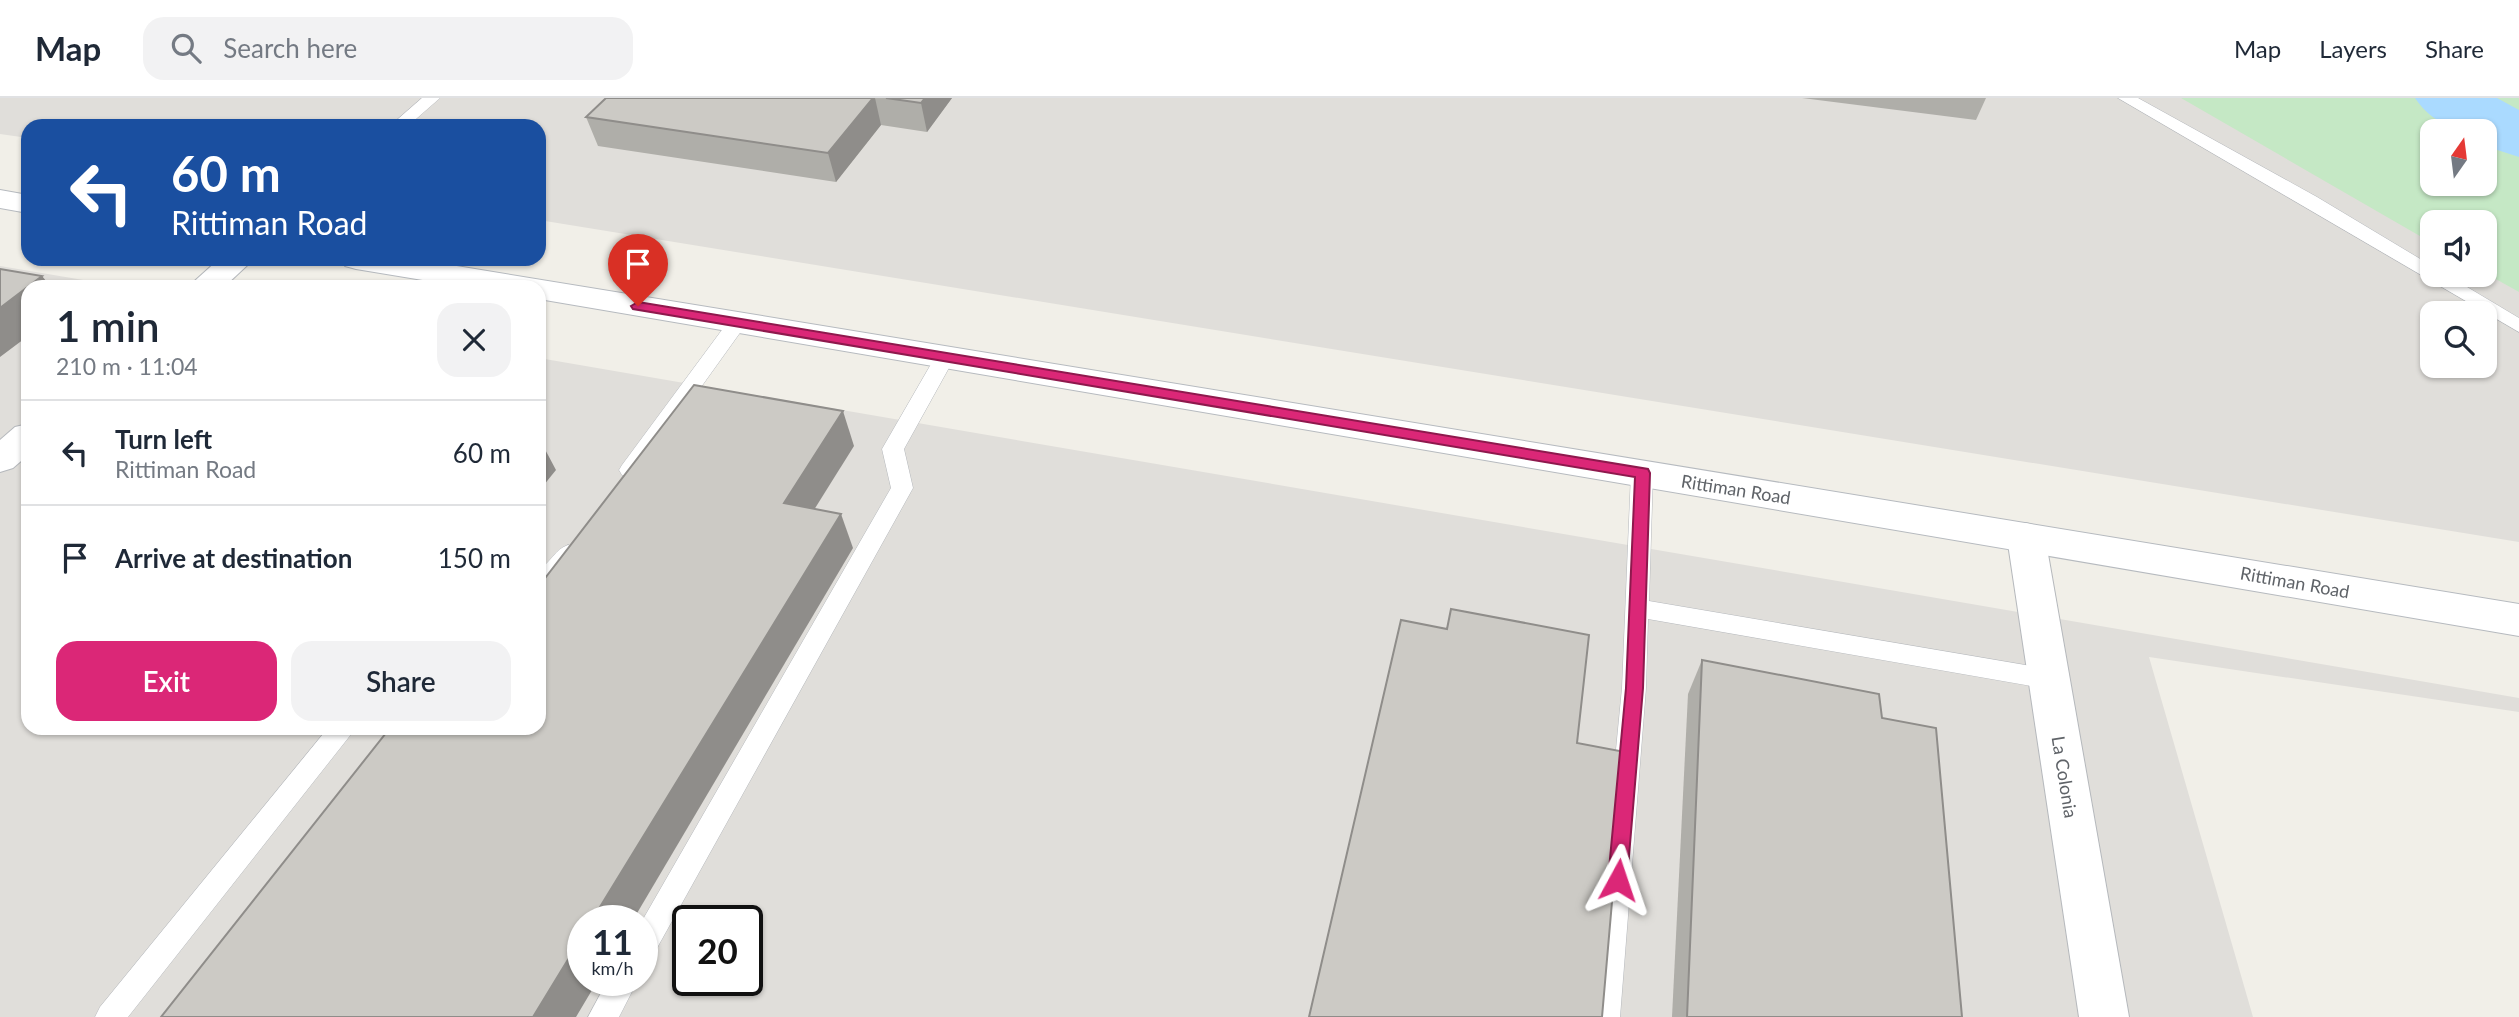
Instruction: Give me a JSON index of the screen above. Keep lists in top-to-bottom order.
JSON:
{
  "streets": {
    "main road": ["Rittiman Road", "La Colonia"]
  },
  "crossings": [
    ["Rittiman Road", "La Colonia"]
  ],
  "north": "top",
  "page": {
    "header": "Map",
    "search": "Search here",
    "nav": ["Map", "Layers", "Share"],
    "turn": ["60 m", "Rittiman Road"],
    "heading": ["1 min", "210 m · 11:04"],
    "list": [
      {
        "name": "Turn left",
        "note": "Rittiman Road",
        "value": "60 m"
      },
      {
        "name": "Arrive at destination",
        "value": "150 m"
      }
    ],
    "buttons": ["Exit", "Share"],
    "speed": "11 km/h",
    "limit": "20"
  }
}
